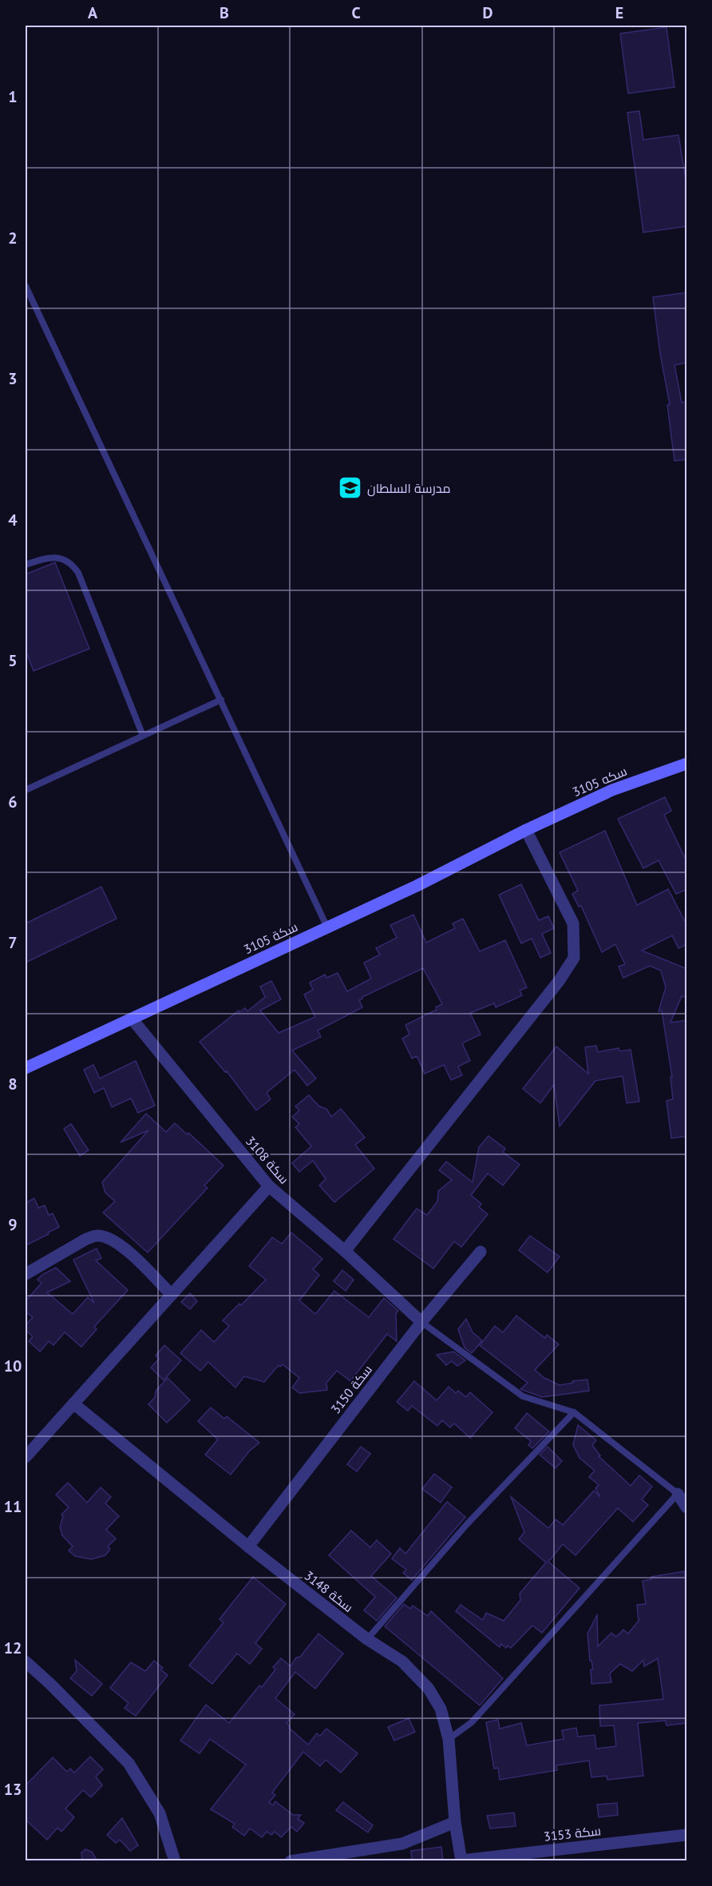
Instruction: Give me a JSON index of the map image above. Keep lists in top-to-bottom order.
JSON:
{
  "streets": {
    "street": [
      "سكه 3105",
      "سكة 3105",
      "سكة 3108",
      "سكة 3150",
      "سكة 3148",
      "سكة 3153"
    ]
  },
  "crossings": [
    ["سكه 3105", "سكة 3105"],
    ["سكة 3105", "سكة 3108"],
    ["سكة 3108", "سكة 3150"],
    ["سكة 3150", "سكة 3148"],
    ["سكة 3148", "سكة 3153"]
  ],
  "places": {
    "school or university": ["مدرسة السلطان"]
  },
  "grid": {
    "columns": [
      "A",
      "B",
      "C",
      "D",
      "E"
    ],
    "rows": [
      "1",
      "2",
      "3",
      "4",
      "5",
      "6",
      "7",
      "8",
      "9",
      "10",
      "11",
      "12",
      "13"
    ]
  }
}
